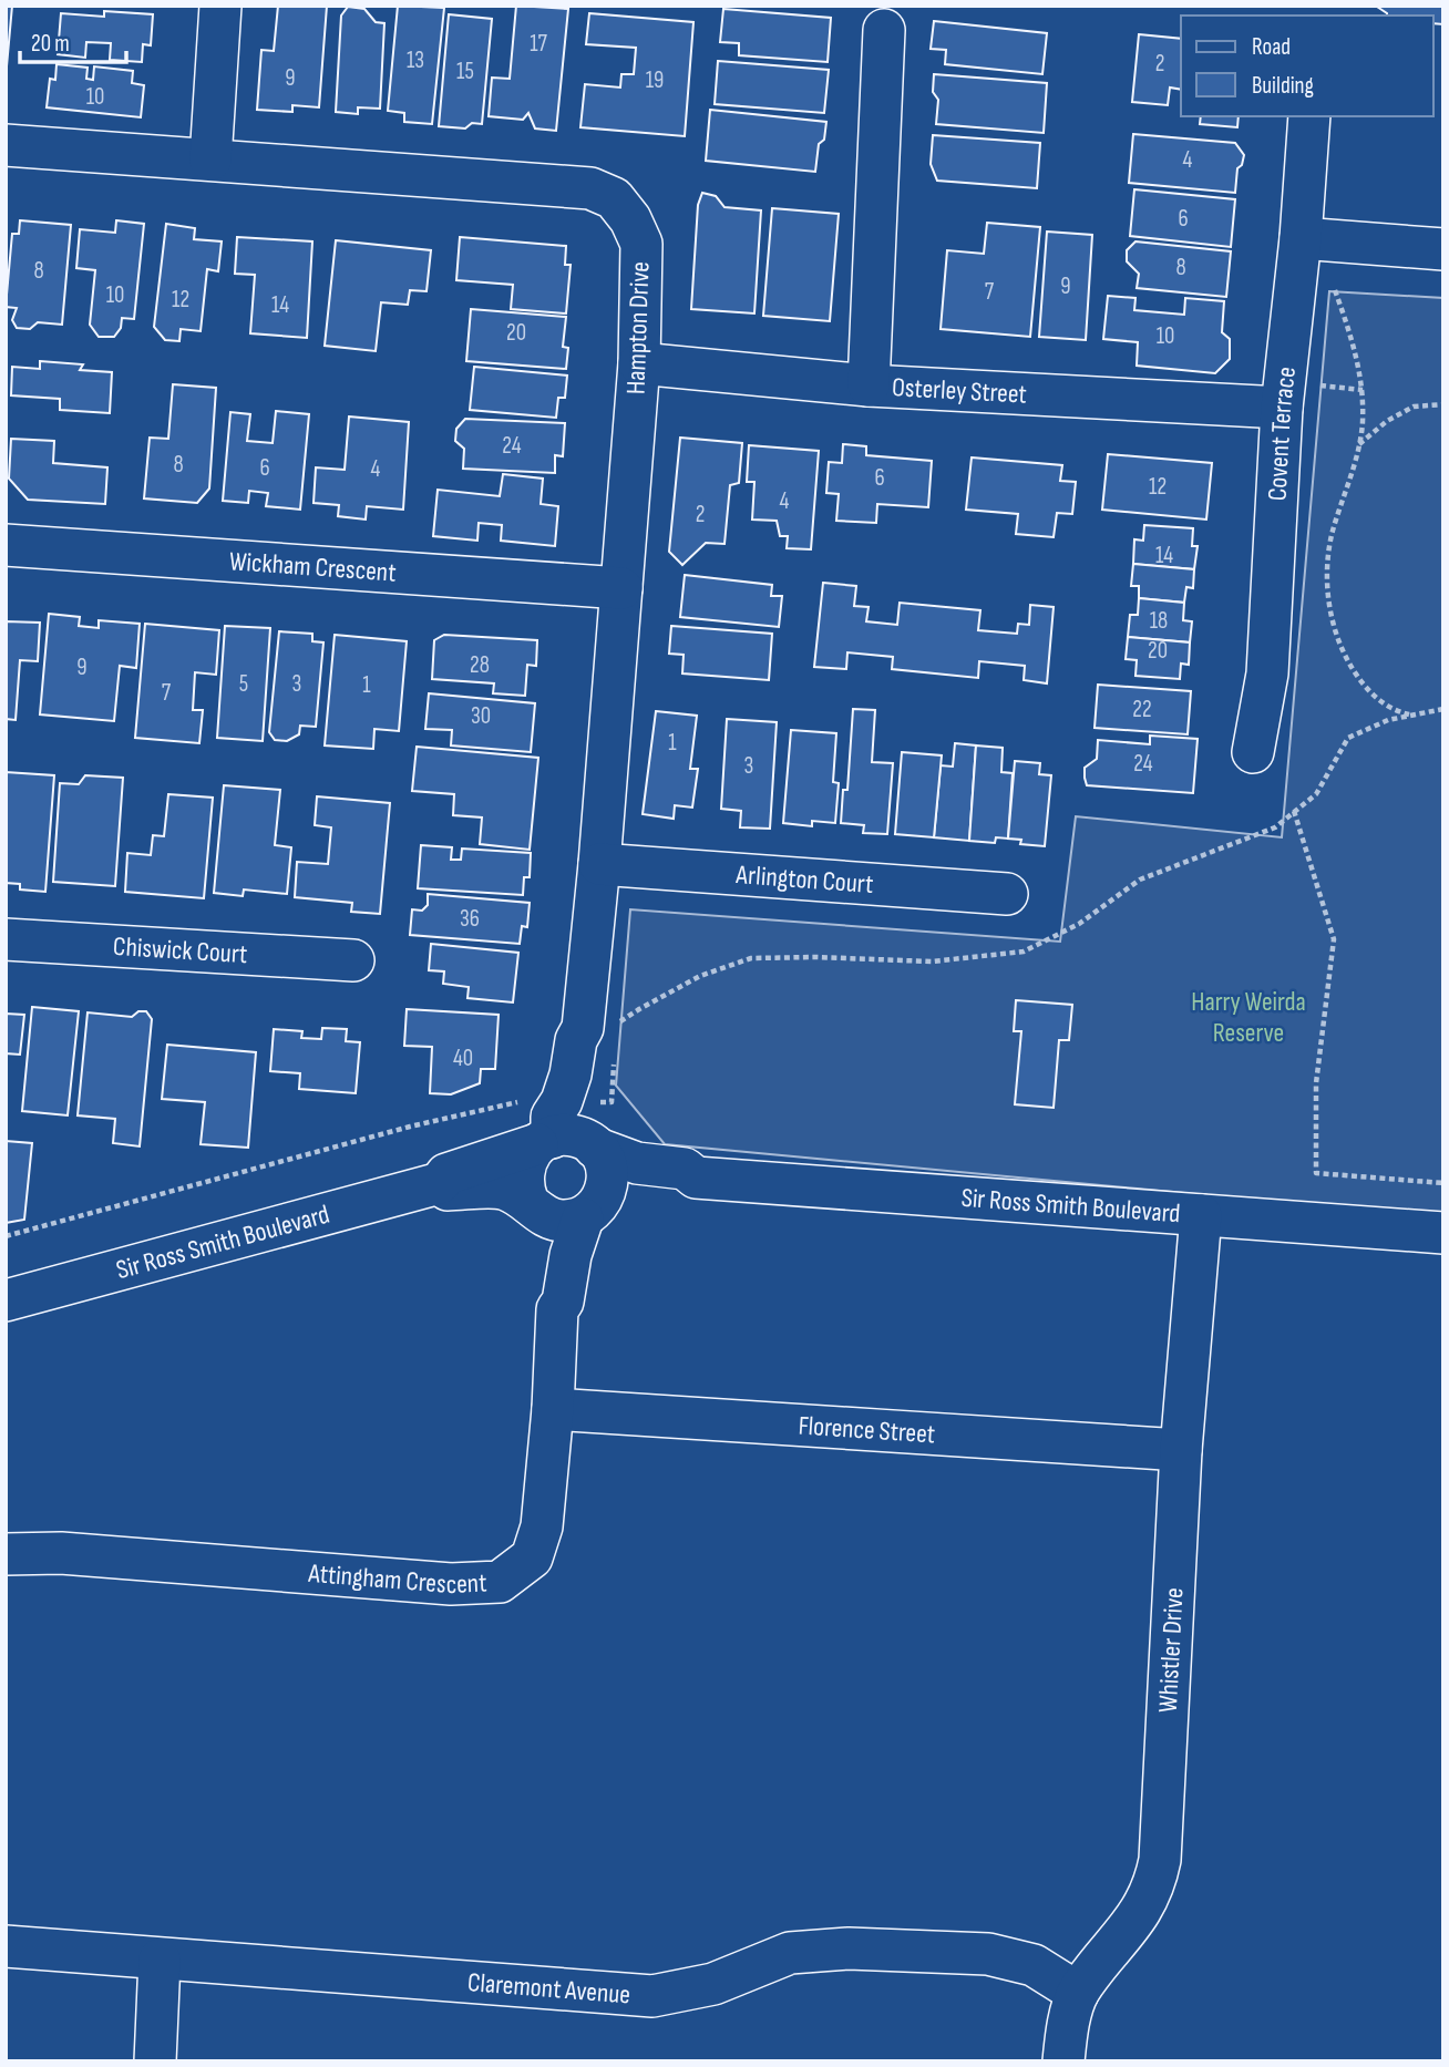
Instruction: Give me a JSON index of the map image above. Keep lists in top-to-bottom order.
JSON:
{
  "streets": {
    "street": [
      "Hampton Drive",
      "Osterley Street",
      "Covent Terrace",
      "Wickham Crescent",
      "Arlington Court",
      "Chiswick Court",
      "Sir Ross Smith Boulevard",
      "Florence Street",
      "Attingham Crescent",
      "Whistler Drive",
      "Claremont Avenue"
    ]
  },
  "crossings": [
    ["Hampton Drive", "Osterley Street"],
    ["Hampton Drive", "Wickham Crescent"],
    ["Hampton Drive", "Arlington Court"],
    ["Hampton Drive", "Sir Ross Smith Boulevard"],
    ["Hampton Drive", "Attingham Crescent"],
    ["Osterley Street", "Covent Terrace"],
    ["Sir Ross Smith Boulevard", "Attingham Crescent"],
    ["Sir Ross Smith Boulevard", "Whistler Drive"],
    ["Florence Street", "Attingham Crescent"],
    ["Florence Street", "Whistler Drive"],
    ["Whistler Drive", "Claremont Avenue"]
  ],
  "parks": ["Harry Weirda Reserve"],
  "house_numbers": [
    "17",
    "13",
    "2",
    "15",
    "9",
    "19",
    "10",
    "4",
    "6",
    "8",
    "8",
    "9",
    "7",
    "10",
    "12",
    "14",
    "20",
    "10",
    "24",
    "8",
    "6",
    "4",
    "6",
    "12",
    "4",
    "2",
    "14",
    "18",
    "20",
    "28",
    "9",
    "5",
    "3",
    "1",
    "7",
    "22",
    "30",
    "1",
    "24",
    "3",
    "36",
    "40"
  ],
  "legend": ["Road", "Building"],
  "scale_bar": "20 m"
}
